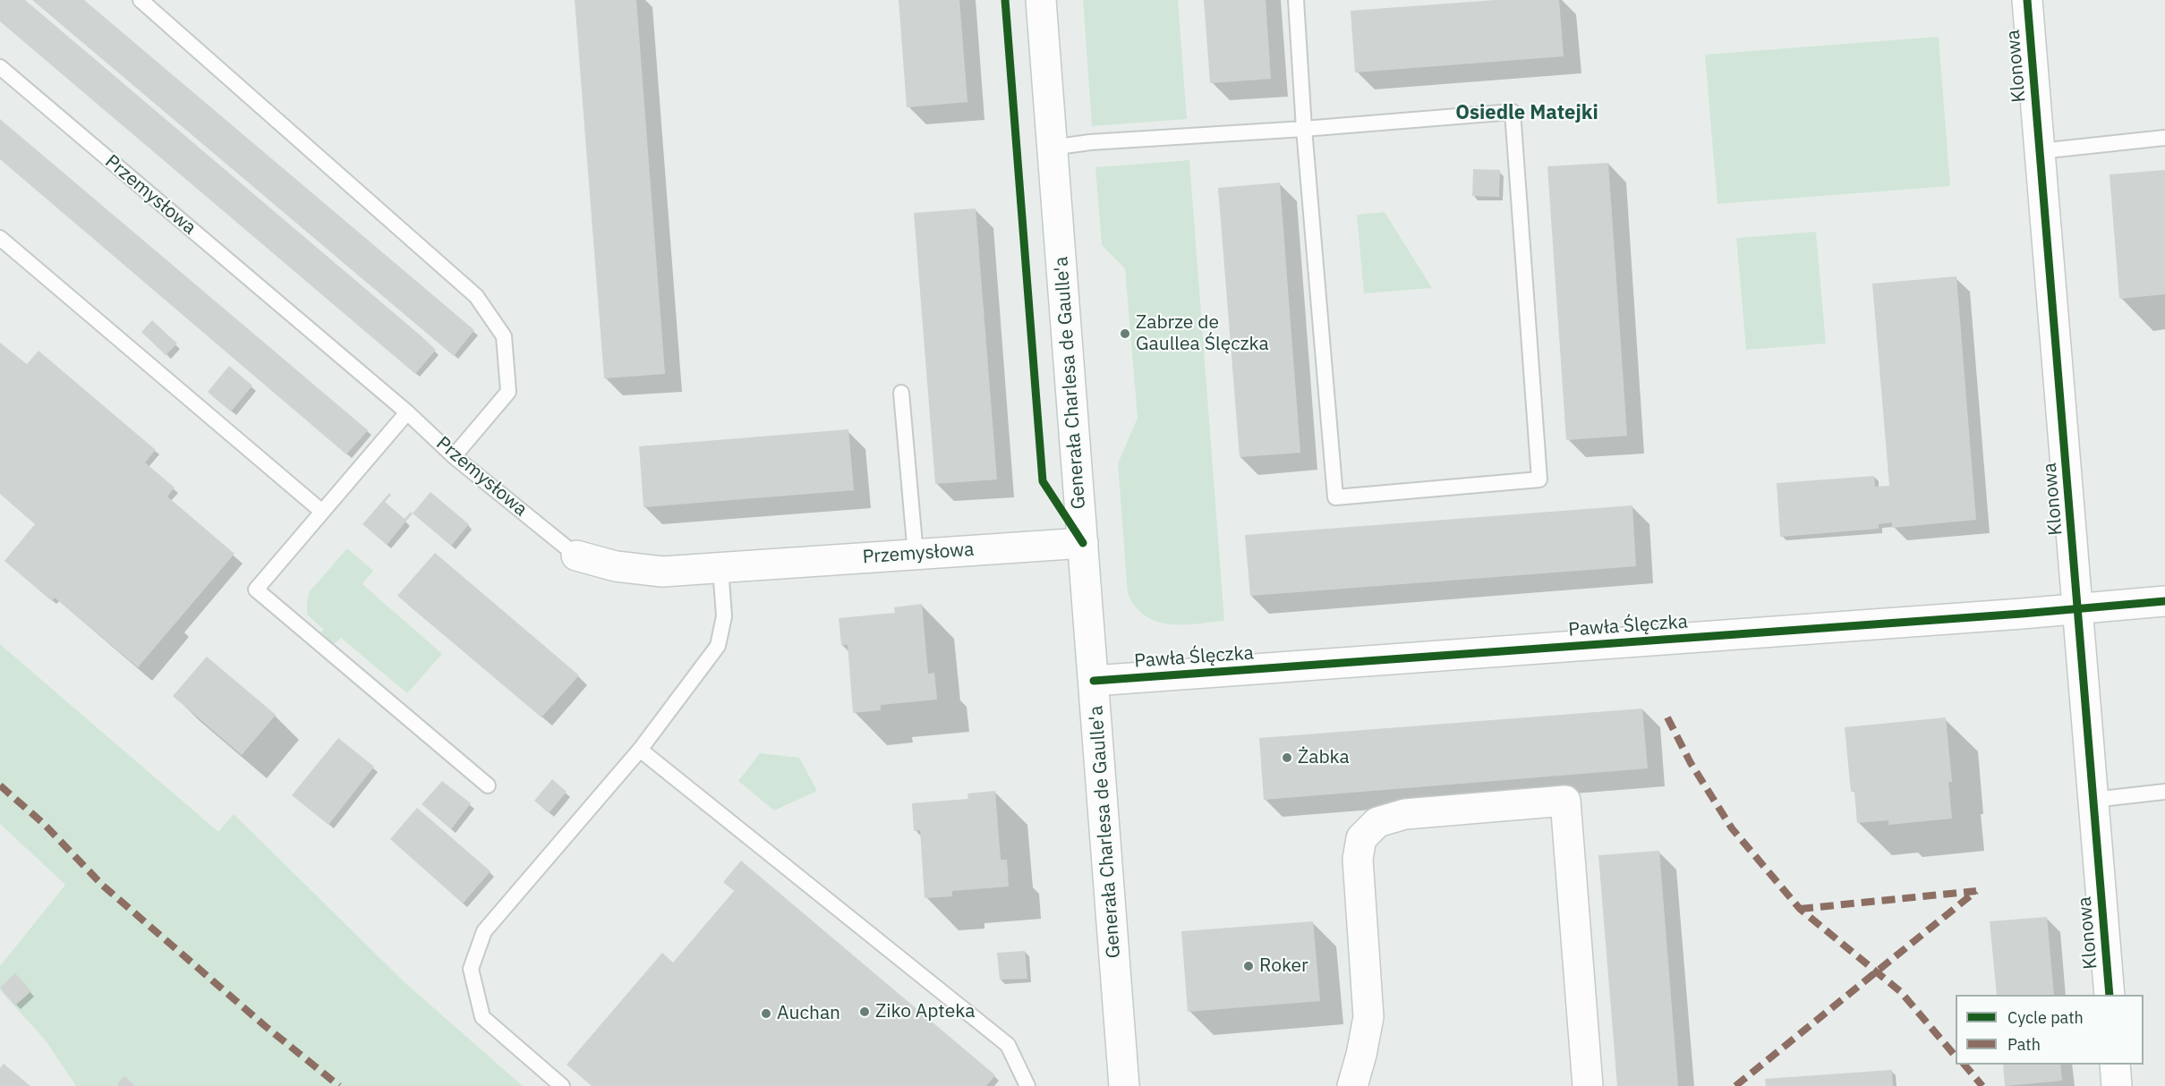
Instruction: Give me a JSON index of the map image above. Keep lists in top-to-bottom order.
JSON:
{
  "streets": {
    "street": [
      "Klonowa",
      "Przemysłowa",
      "Generała Charlesa de Gaulle'a",
      "Pawła Ślęczka"
    ]
  },
  "crossings": [
    ["Klonowa", "Pawła Ślęczka"],
    ["Przemysłowa", "Generała Charlesa de Gaulle'a"],
    ["Generała Charlesa de Gaulle'a", "Pawła Ślęczka"]
  ],
  "districts": ["Osiedle Matejki"],
  "places": [
    "Zabrze de Gaullea Ślęczka",
    "Żabka",
    "Roker",
    "Ziko Apteka",
    "Auchan"
  ],
  "legend": ["Cycle path", "Path"]
}
